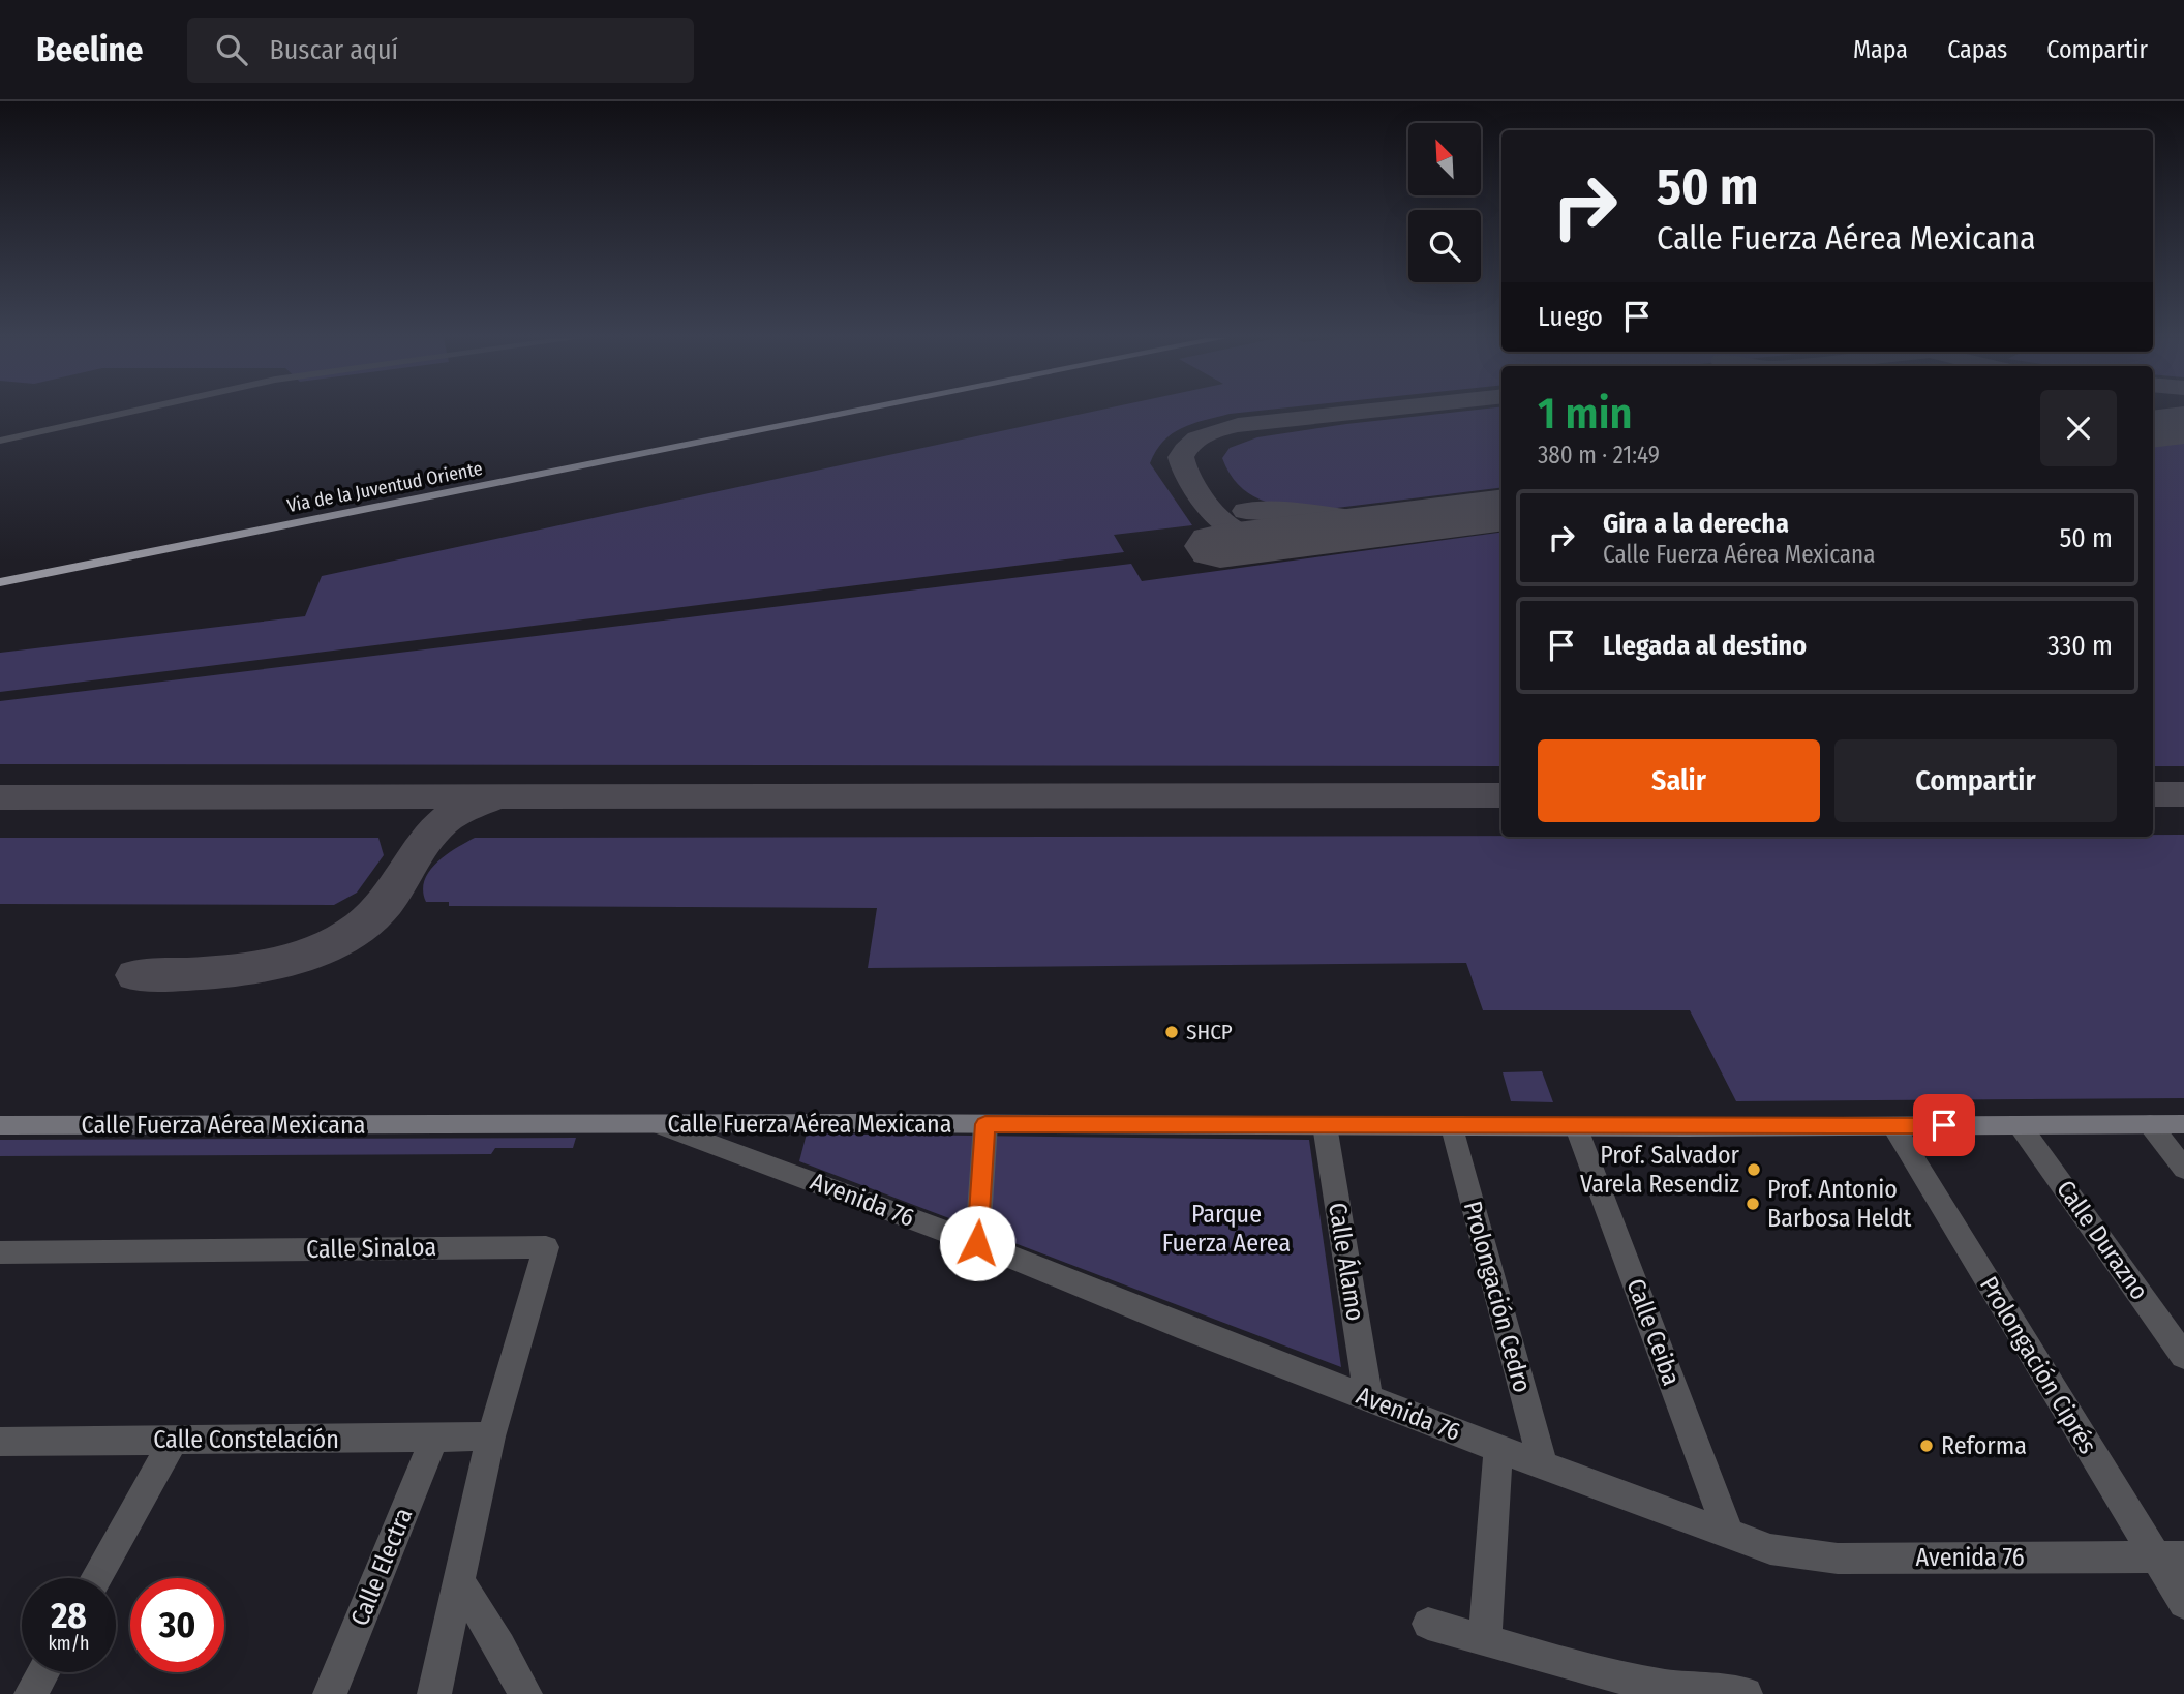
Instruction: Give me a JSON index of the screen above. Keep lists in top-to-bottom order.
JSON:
{
  "streets": {
    "highway": ["Via de la Juventud Oriente"],
    "main road": ["Calle Fuerza Aérea Mexicana"],
    "street": [
      "Avenida 76",
      "Calle Durazno",
      "Calle Sinaloa",
      "Calle Álamo",
      "Prolongación Cedro",
      "Calle Ceiba",
      "Prolongación Ciprés",
      "Calle Constelación",
      "Calle Electra"
    ]
  },
  "crossings": [
    ["Calle Fuerza Aérea Mexicana", "Avenida 76"],
    ["Calle Fuerza Aérea Mexicana", "Calle Durazno"],
    ["Calle Fuerza Aérea Mexicana", "Calle Álamo"],
    ["Calle Fuerza Aérea Mexicana", "Prolongación Cedro"],
    ["Calle Fuerza Aérea Mexicana", "Calle Ceiba"],
    ["Calle Fuerza Aérea Mexicana", "Prolongación Ciprés"],
    ["Avenida 76", "Calle Álamo"],
    ["Avenida 76", "Prolongación Cedro"],
    ["Avenida 76", "Calle Ceiba"],
    ["Avenida 76", "Prolongación Ciprés"],
    ["Calle Sinaloa", "Calle Constelación"],
    ["Calle Constelación", "Calle Electra"]
  ],
  "parks": ["Parque Fuerza Aerea"],
  "places": [
    "SHCP",
    "Prof. Salvador Varela Resendiz",
    "Prof. Antonio Barbosa Heldt",
    "Reforma"
  ],
  "north": "top left",
  "page": {
    "header": "Beeline",
    "search": "Buscar aquí",
    "nav": ["Mapa", "Capas", "Compartir"],
    "turn": ["50 m", "Calle Fuerza Aérea Mexicana"],
    "then": "Luego",
    "heading": ["1 min", "380 m · 21:49"],
    "list": [
      {
        "name": "Gira a la derecha",
        "note": "Calle Fuerza Aérea Mexicana",
        "value": "50 m"
      },
      {
        "name": "Llegada al destino",
        "value": "330 m"
      }
    ],
    "buttons": ["Salir", "Compartir"],
    "speed": "28 km/h",
    "limit": "30"
  }
}
